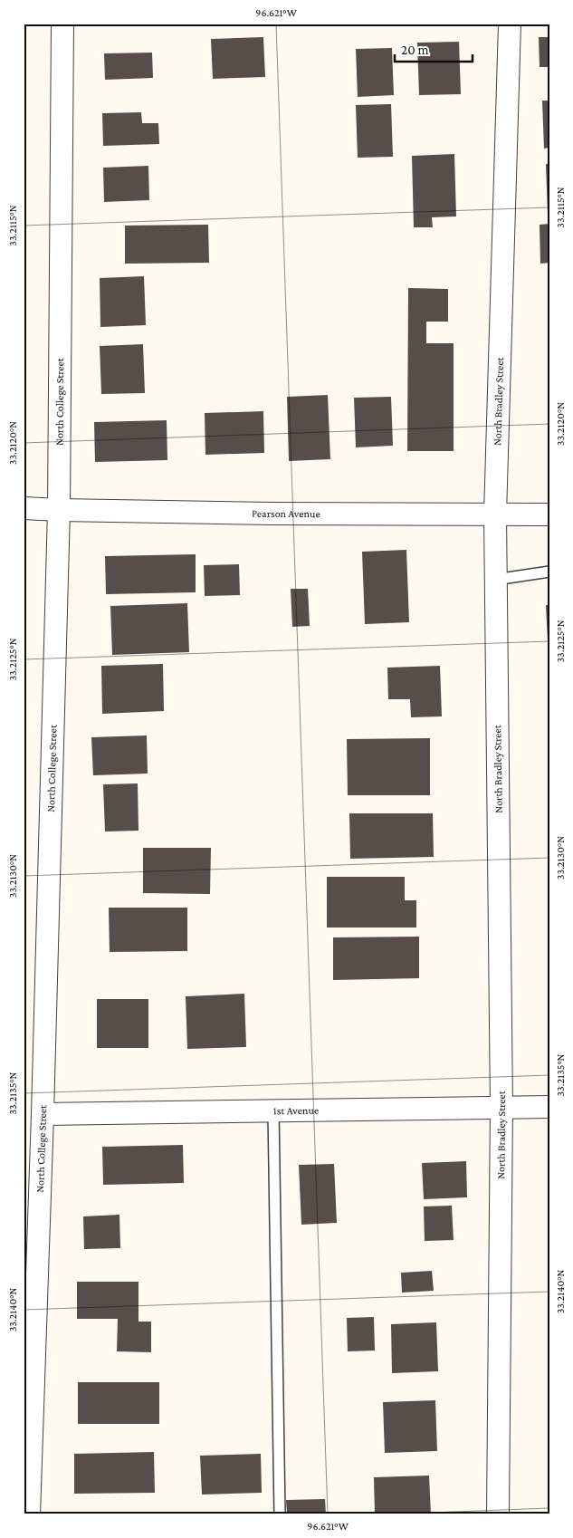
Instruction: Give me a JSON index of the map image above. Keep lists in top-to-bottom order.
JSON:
{
  "streets": {
    "street": [
      "North College Street",
      "North Bradley Street",
      "Pearson Avenue",
      "1st Avenue"
    ]
  },
  "crossings": [
    ["North College Street", "Pearson Avenue"],
    ["North College Street", "1st Avenue"],
    ["North Bradley Street", "Pearson Avenue"],
    ["North Bradley Street", "1st Avenue"]
  ],
  "scale_bar": "20 m",
  "coordinates": [
    "96.621°W",
    "33.2115°N",
    "33.2120°N",
    "33.2125°N",
    "33.2130°N",
    "33.2135°N",
    "33.2140°N"
  ]
}
